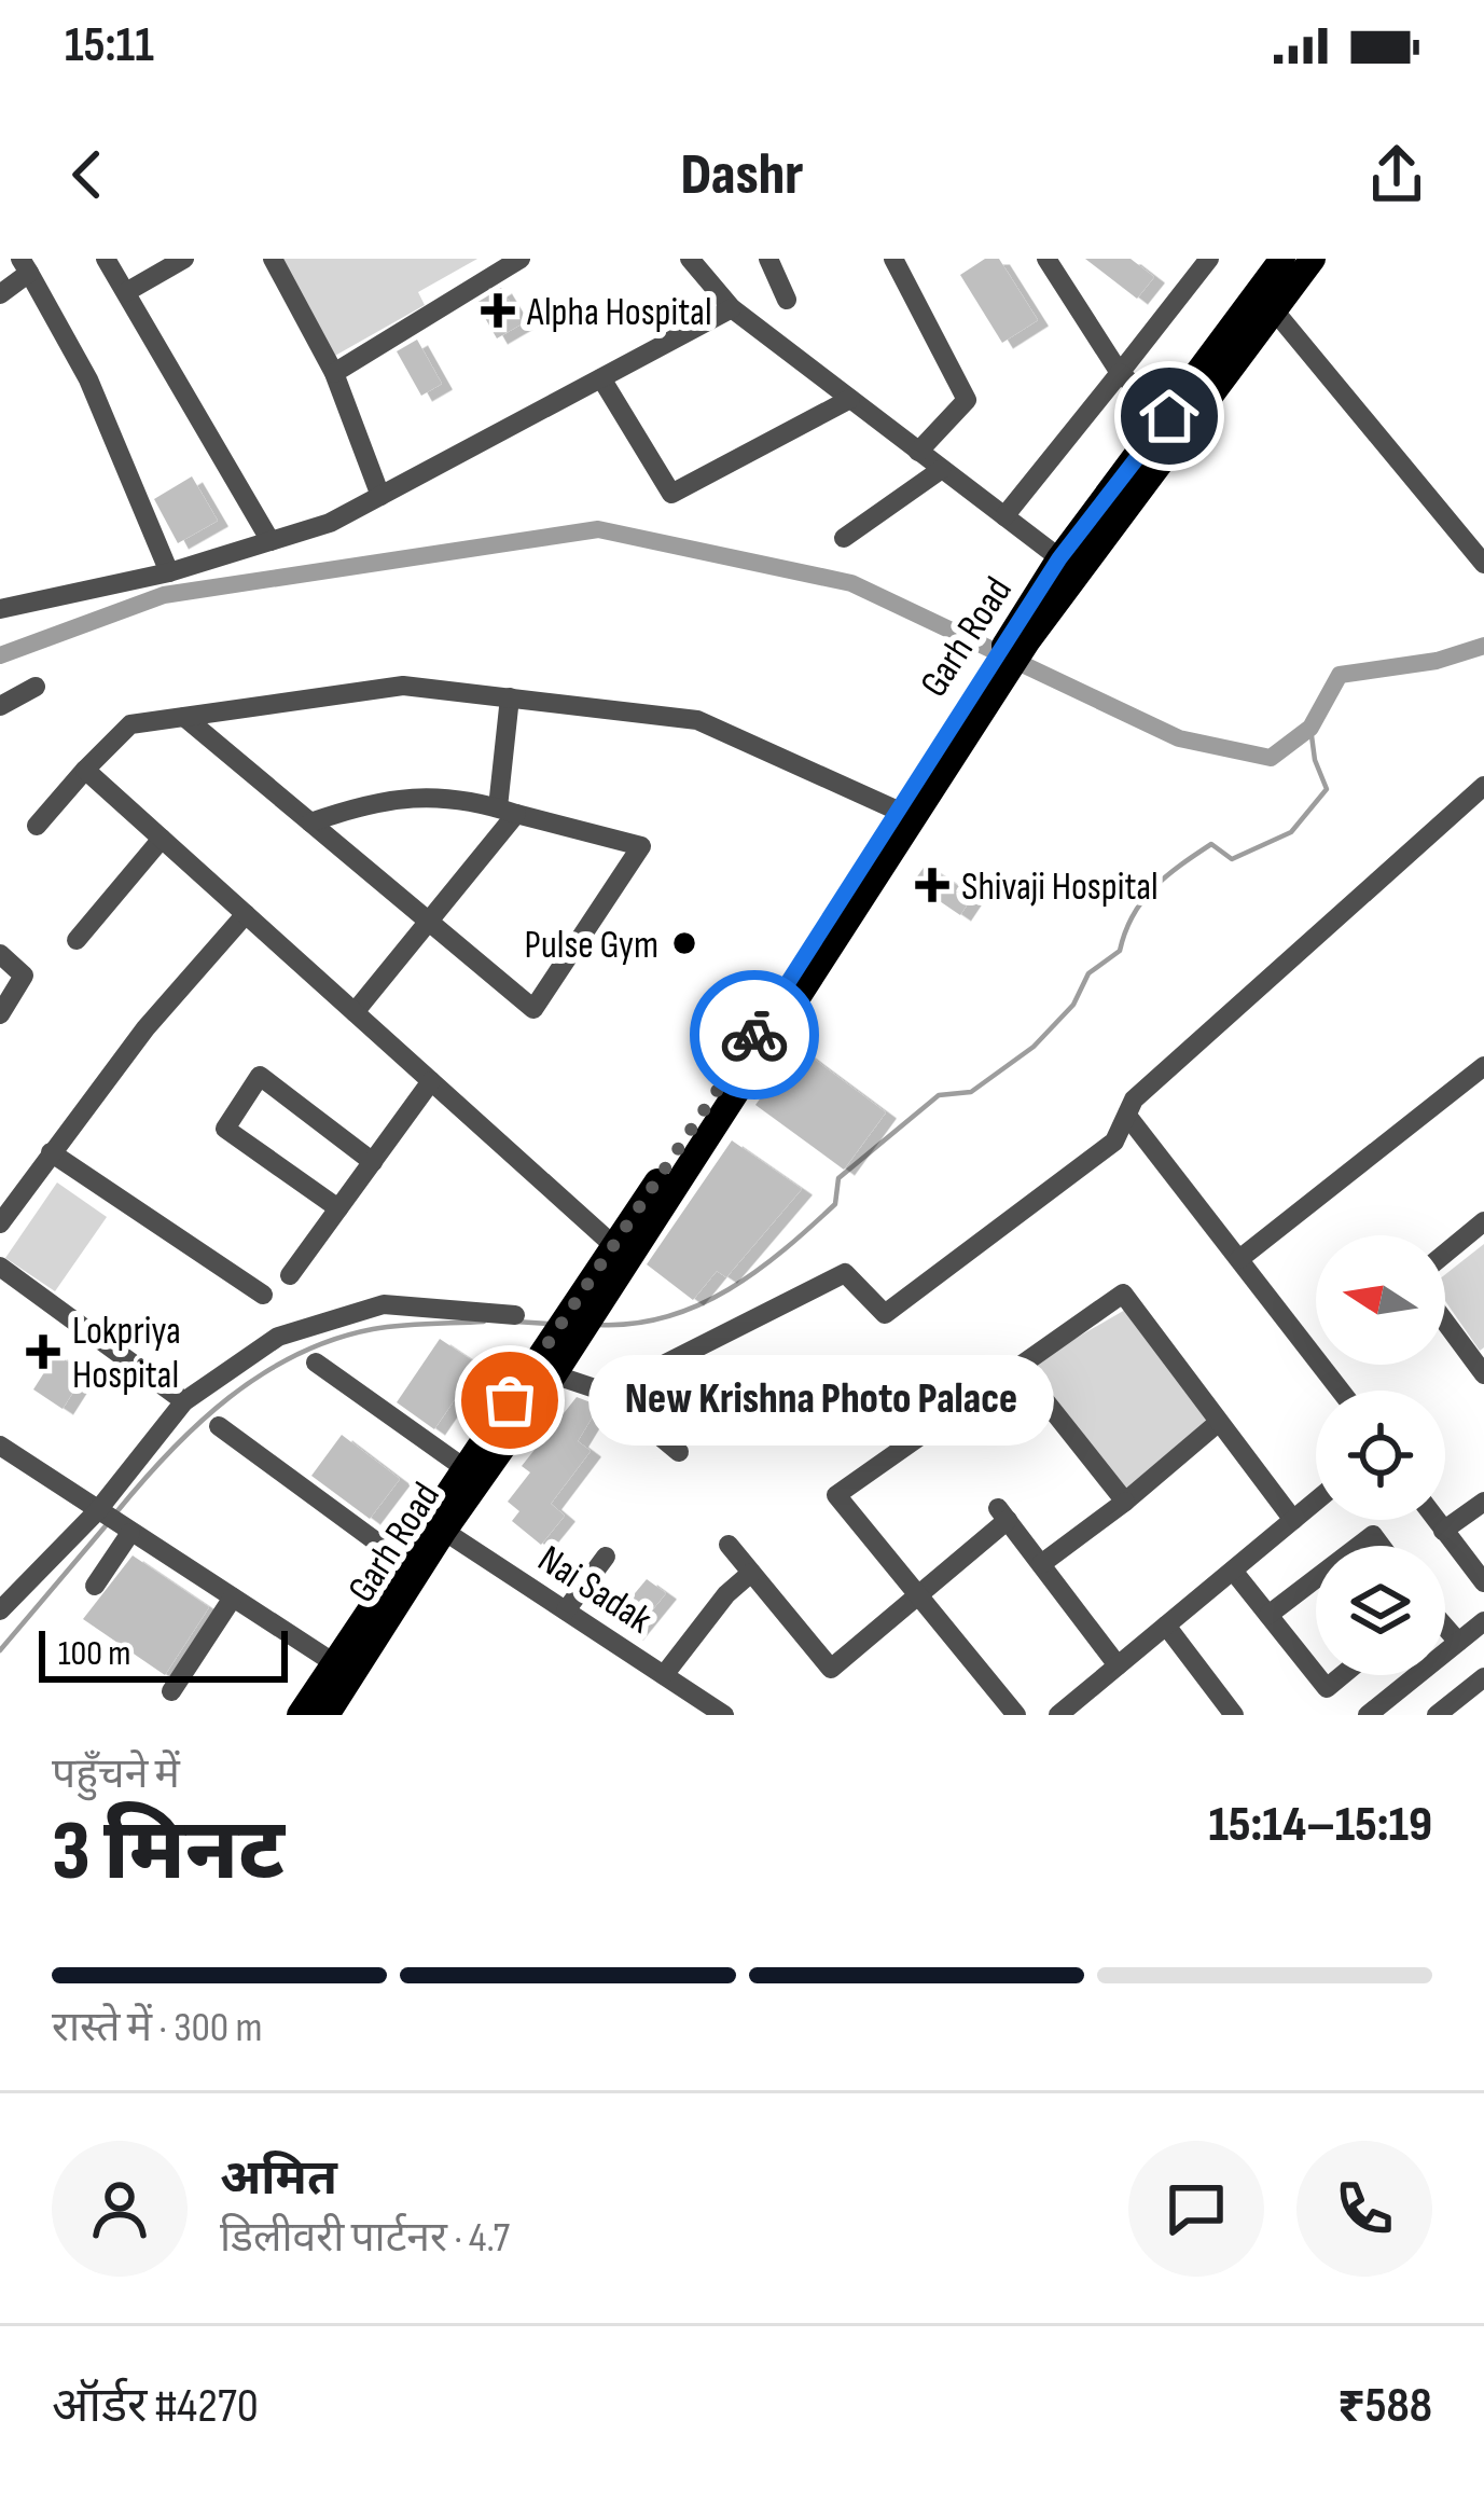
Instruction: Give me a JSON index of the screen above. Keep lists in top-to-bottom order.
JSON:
{
  "streets": {
    "main road": ["Garh Road"],
    "street": ["Nai Sadak"]
  },
  "crossings": [
    ["Garh Road", "Nai Sadak"]
  ],
  "places": {
    "health": ["Alpha Hospital", "Shivaji Hospital", "Lokpriya Hospital"],
    "other": ["Pulse Gym", "New Krishna Photo Palace"]
  },
  "scale_bar": "100 m",
  "north": "left",
  "page": {
    "status": "15:11",
    "header": "Dashr",
    "bubble": "New Krishna Photo Palace",
    "scale": "100 m",
    "heading": ["3 मिनट", "पहुँचने में", "15:14–15:19"],
    "panel": [
      "अमित",
      "डिलीवरी पार्टनर · 4.7",
      "ऑर्डर #4270",
      "₹588"
    ],
    "bar": "रास्ते में · 300 m"
  }
}
